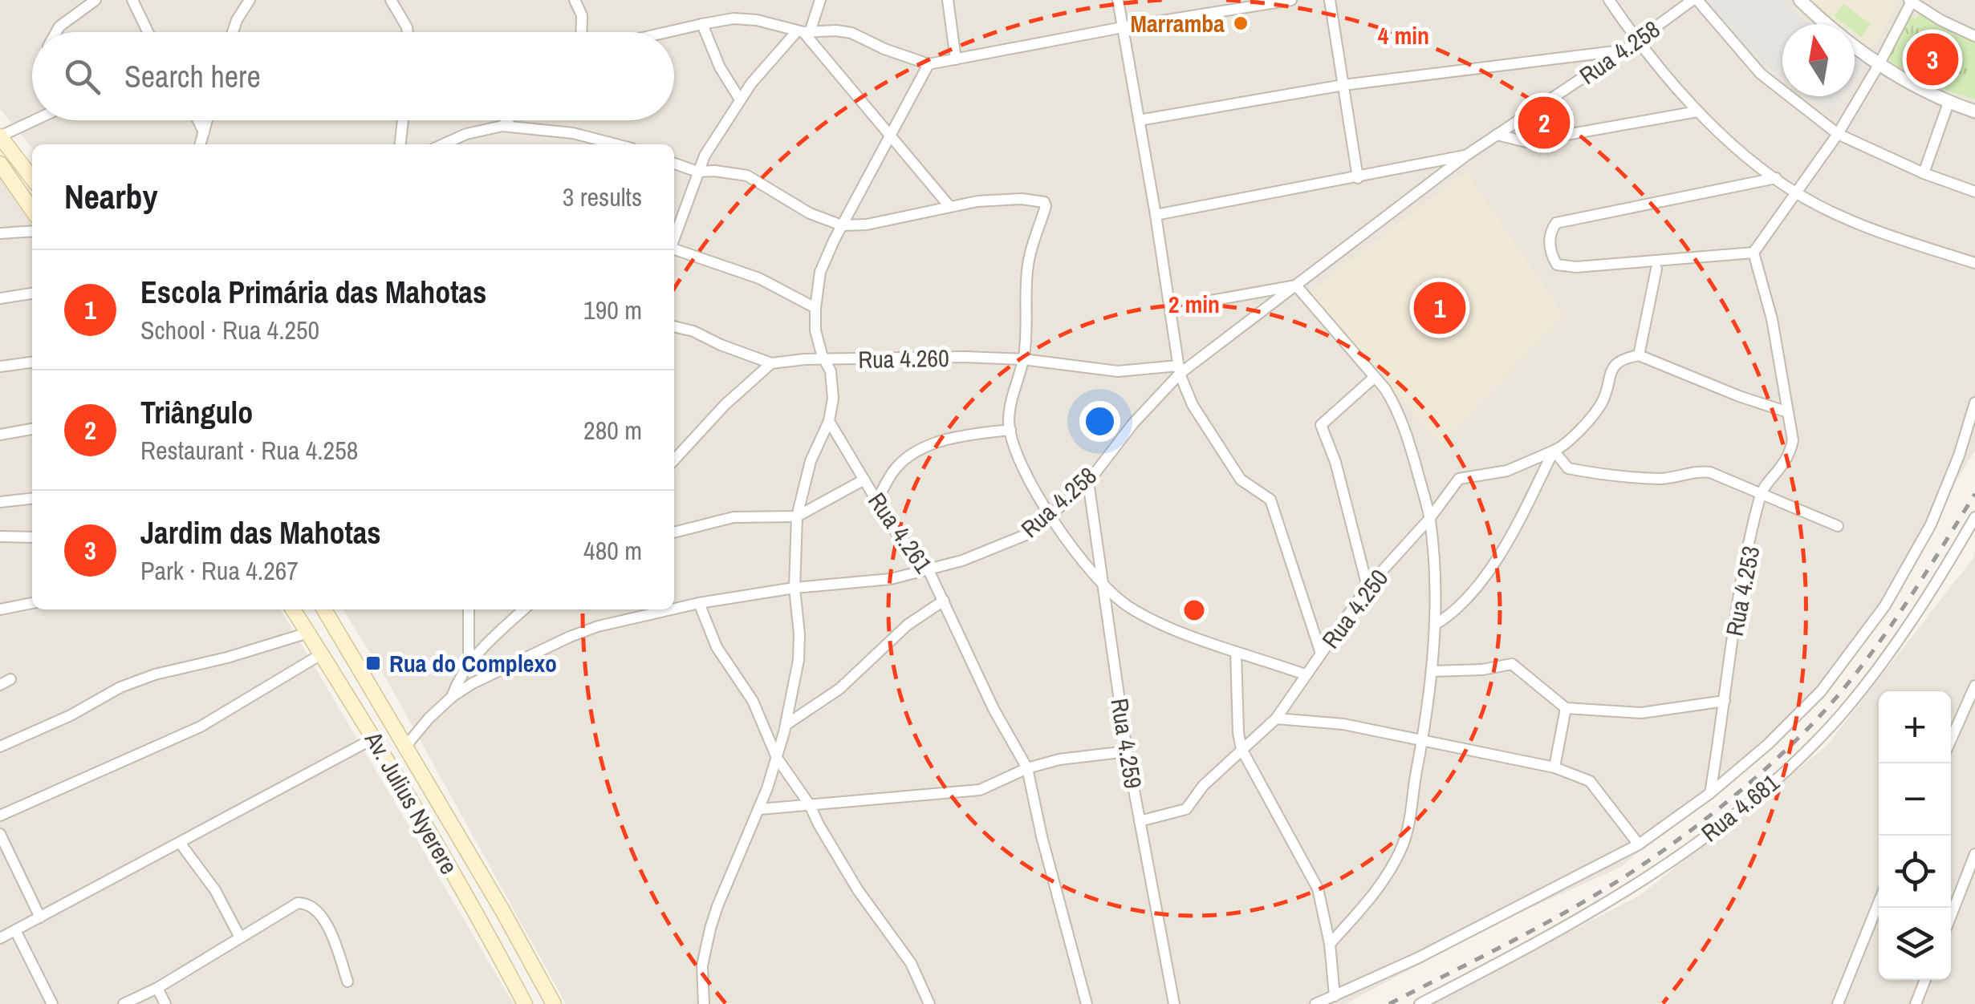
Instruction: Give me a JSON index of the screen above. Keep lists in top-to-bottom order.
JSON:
{
  "streets": {
    "main road": ["Av. Julius Nyerere"],
    "street": [
      "Rua 4.258",
      "Rua 4.260",
      "Rua 4.261",
      "Rua 4.253",
      "Rua 4.250",
      "Rua 4.259",
      "Rua 4.681"
    ]
  },
  "crossings": [
    ["Rua 4.258", "Rua 4.260"],
    ["Rua 4.258", "Rua 4.261"],
    ["Rua 4.258", "Rua 4.259"],
    ["Rua 4.258", "Av. Julius Nyerere"],
    ["Rua 4.250", "Rua 4.259"]
  ],
  "places": {
    "other": ["Marramba"],
    "transit": ["Rua do Complexo"]
  },
  "north": "top",
  "page": {
    "pins": ["3", "2", "1"],
    "search": "Search here",
    "heading": ["Nearby", "3 results"],
    "list": [
      {
        "mark": "1",
        "name": "Escola Primária das Mahotas",
        "note": "School · Rua 4.250",
        "value": "190 m"
      },
      {
        "mark": "2",
        "name": "Triângulo",
        "note": "Restaurant · Rua 4.258",
        "value": "280 m"
      },
      {
        "mark": "3",
        "name": "Jardim das Mahotas",
        "note": "Park · Rua 4.267",
        "value": "480 m"
      }
    ],
    "map_buttons": ["+", "−"]
  },
  "rings": ["4 min", "2 min"]
}
